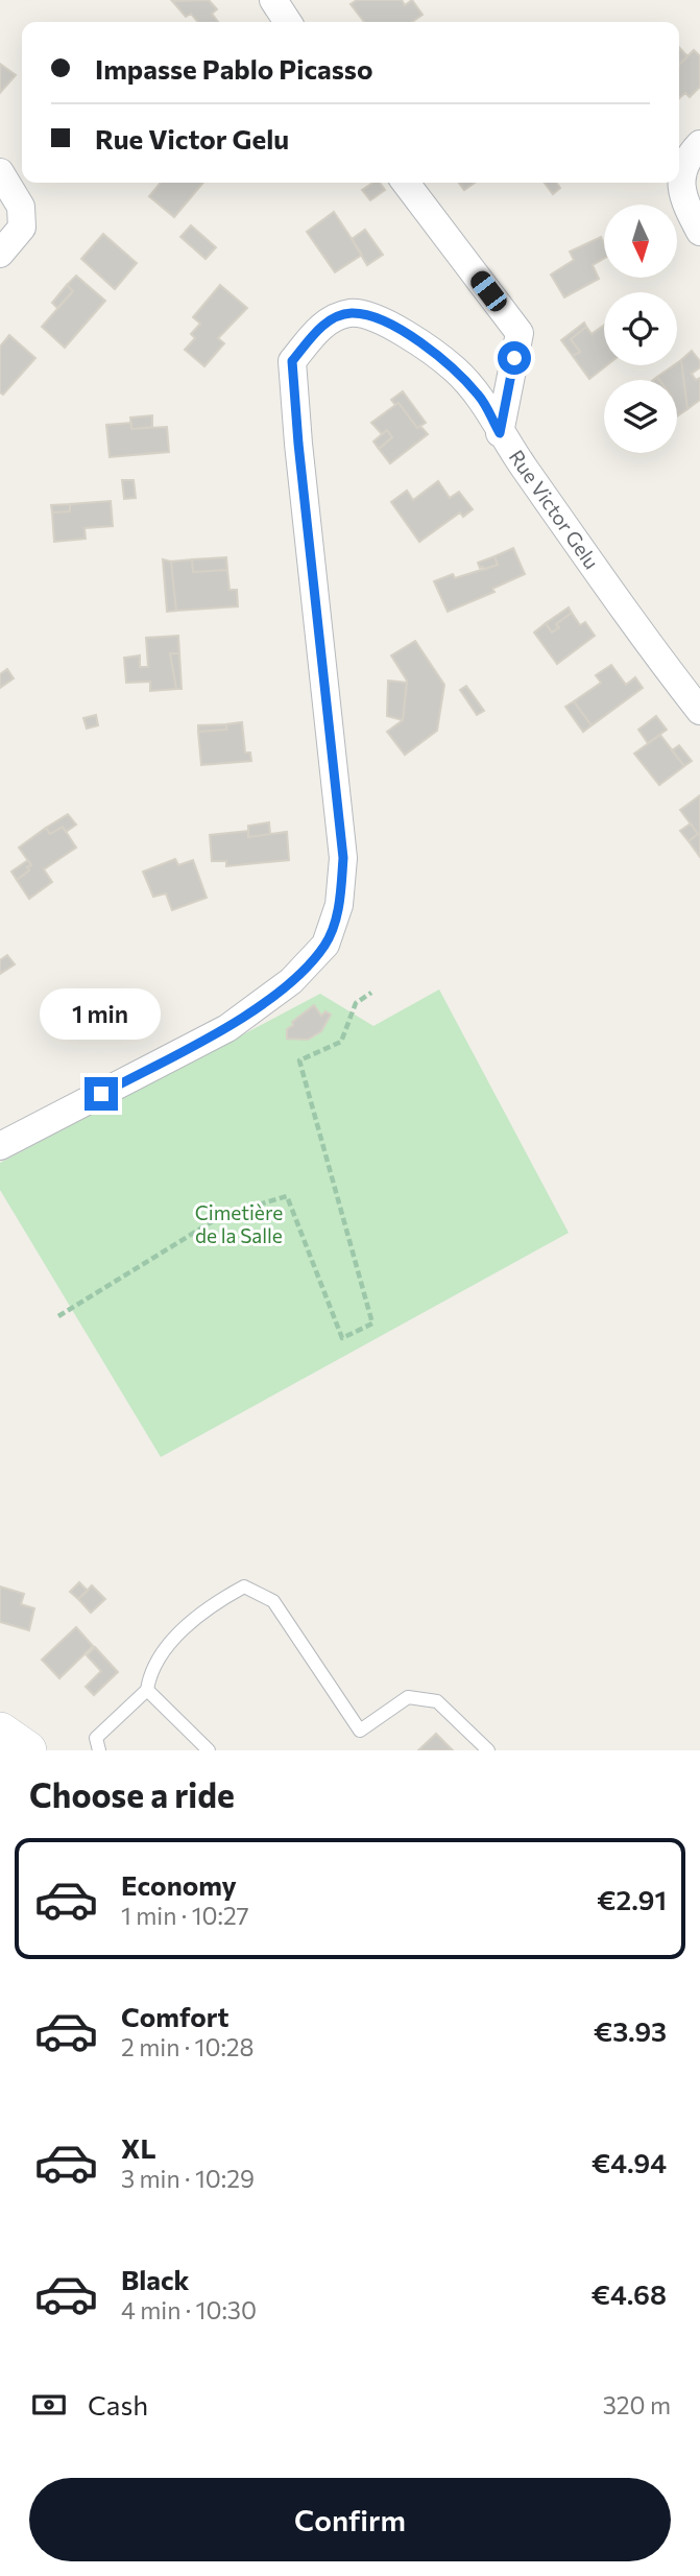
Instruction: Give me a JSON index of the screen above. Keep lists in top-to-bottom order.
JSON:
{
  "streets": {
    "street": ["Rue Victor Gelu"]
  },
  "parks": ["Cimetière de la Salle"],
  "north": "bottom",
  "page": {
    "banner": ["Impasse Pablo Picasso", "Rue Victor Gelu"],
    "bubble": "1 min",
    "heading": "Choose a ride",
    "list": [
      {
        "name": "Economy",
        "note": "1 min · 10:27",
        "value": "€2.91"
      },
      {
        "name": "Comfort",
        "note": "2 min · 10:28",
        "value": "€3.93"
      },
      {
        "name": "XL",
        "note": "3 min · 10:29",
        "value": "€4.94"
      },
      {
        "name": "Black",
        "note": "4 min · 10:30",
        "value": "€4.68"
      }
    ],
    "pay": ["Cash", "320 m"],
    "buttons": "Confirm"
  }
}
